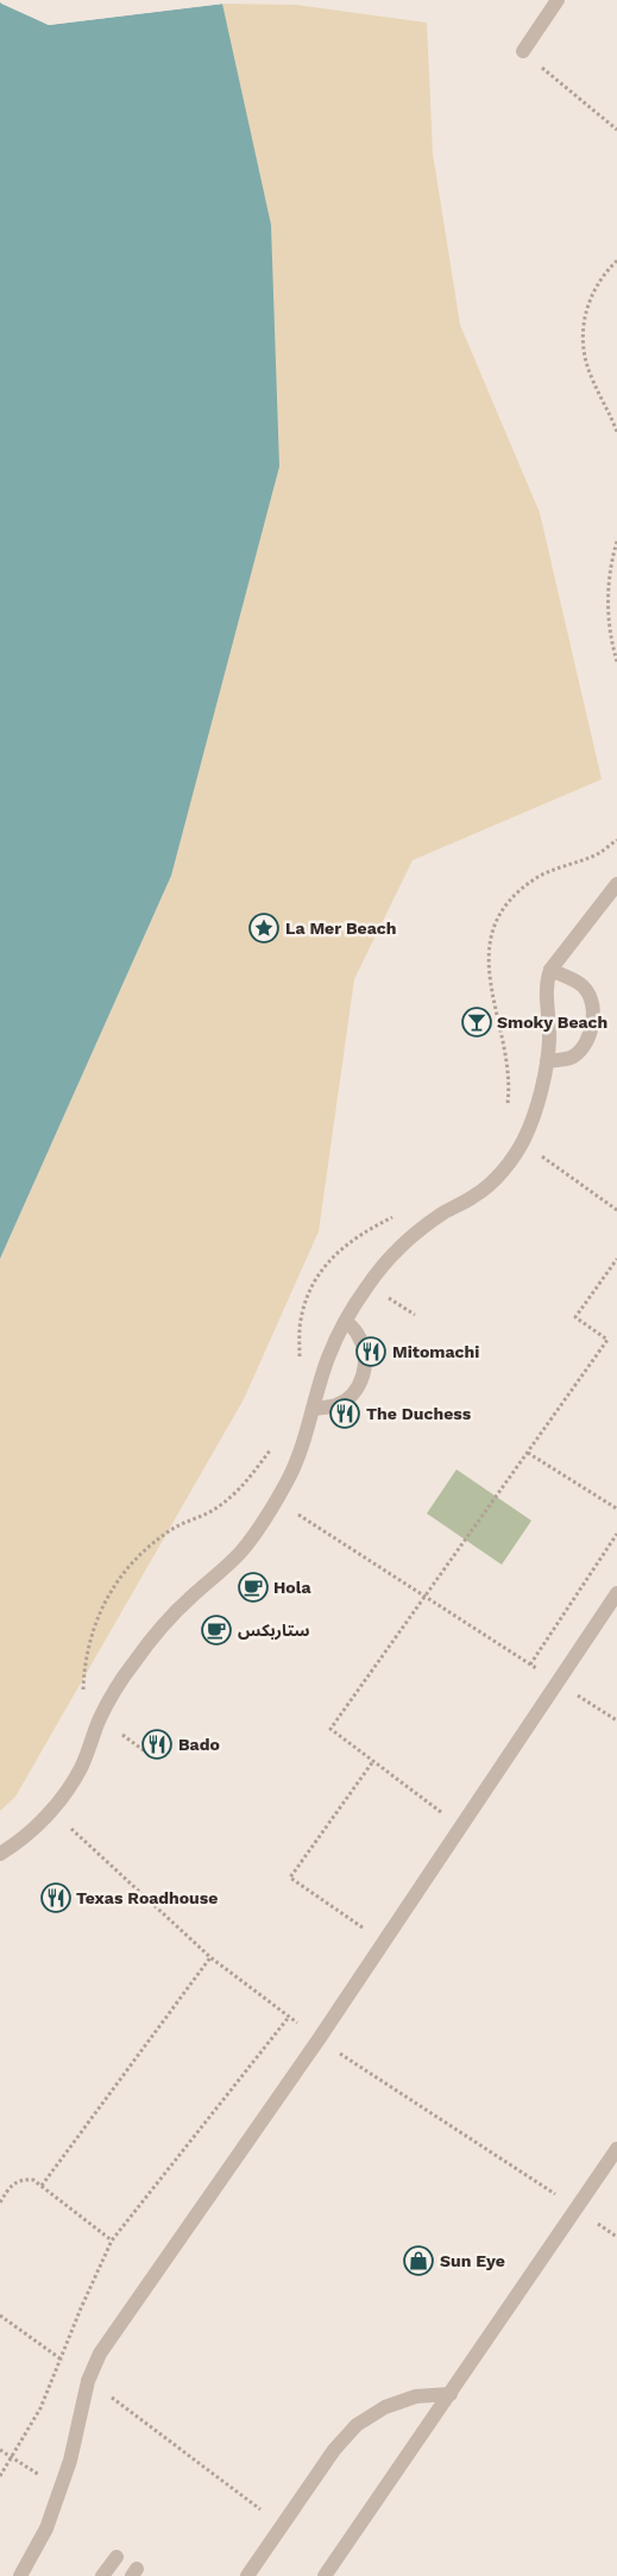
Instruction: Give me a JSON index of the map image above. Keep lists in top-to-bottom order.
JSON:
{
  "places": {
    "place": ["La Mer Beach"],
    "bar": ["Smoky Beach"],
    "restaurant": [
      "Mitomachi",
      "The Duchess",
      "Bado",
      "Texas Roadhouse"
    ],
    "cafe": ["Hola", "ستاربكس"],
    "shop": ["Sun Eye"]
  }
}
